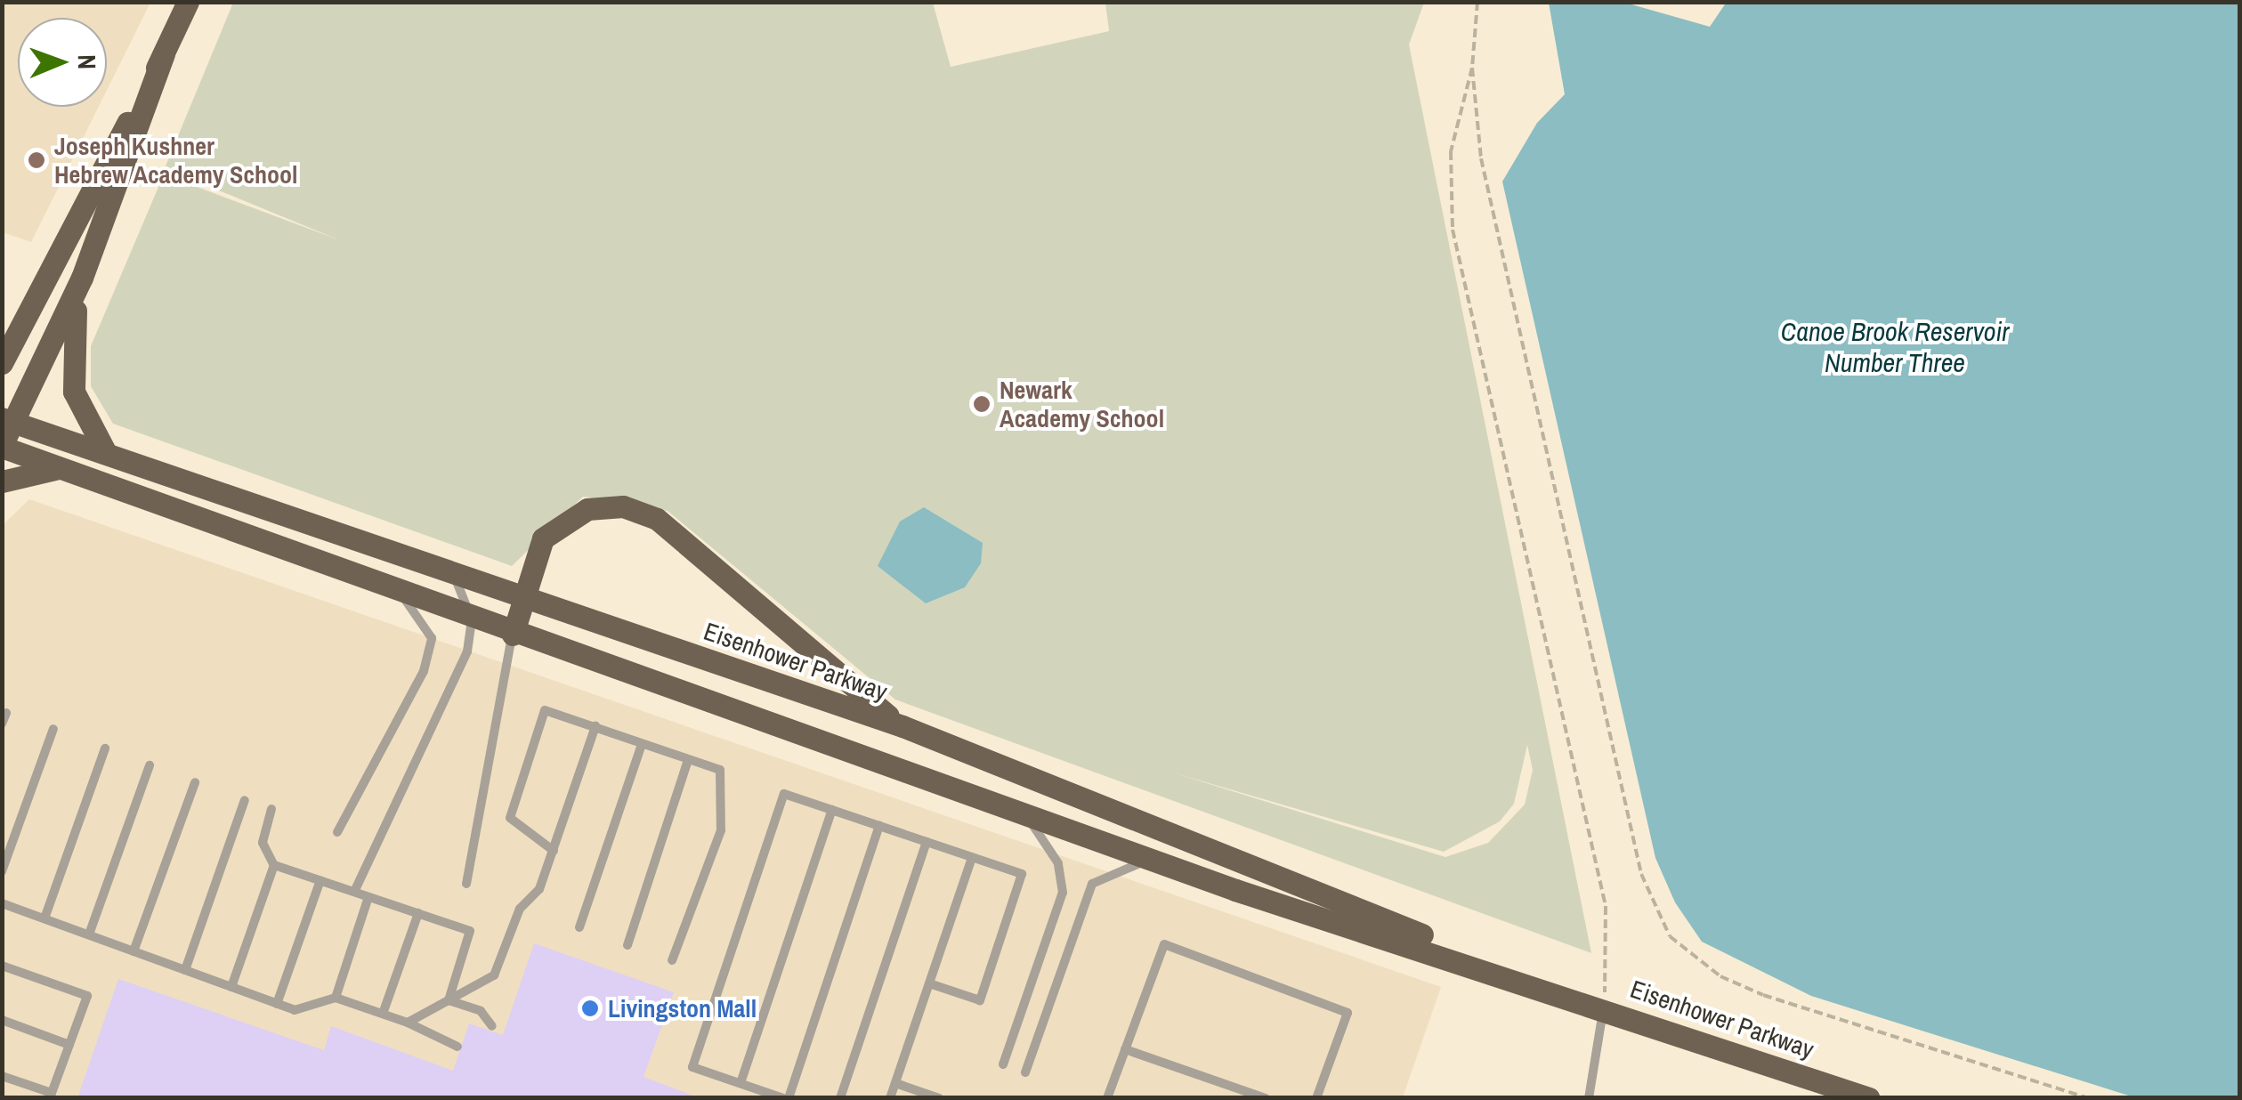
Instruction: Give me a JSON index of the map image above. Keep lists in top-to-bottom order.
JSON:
{
  "streets": {
    "main road": ["Eisenhower Parkway"]
  },
  "water": ["Canoe Brook Reservoir Number Three"],
  "places": ["Joseph Kushner Hebrew Academy School", "Newark Academy School", "Livingston Mall"],
  "north": "right"
}
